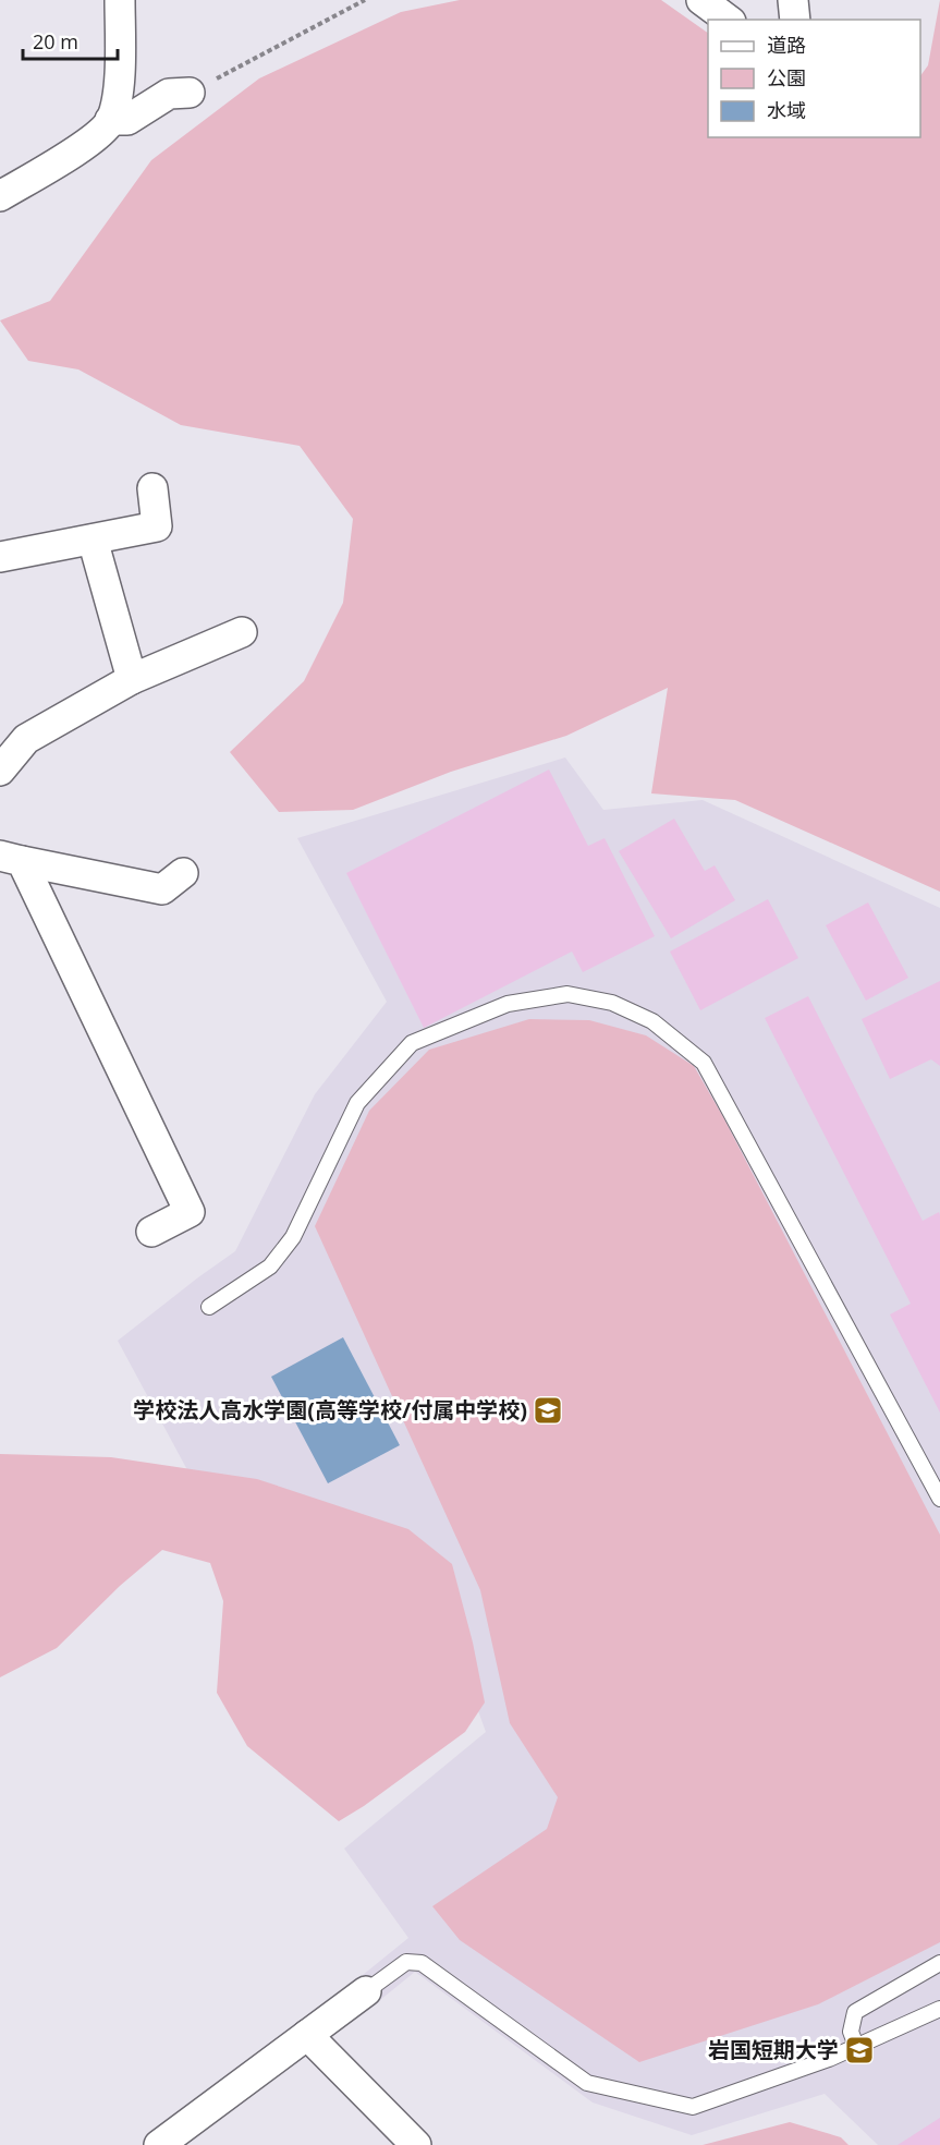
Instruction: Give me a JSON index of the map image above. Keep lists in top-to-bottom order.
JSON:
{
  "places": {
    "school or university": ["学校法人高水学園(高等学校/付属中学校)", "岩国短期大学"]
  },
  "legend": ["道路", "公園", "水域"],
  "scale_bar": "20 m"
}
